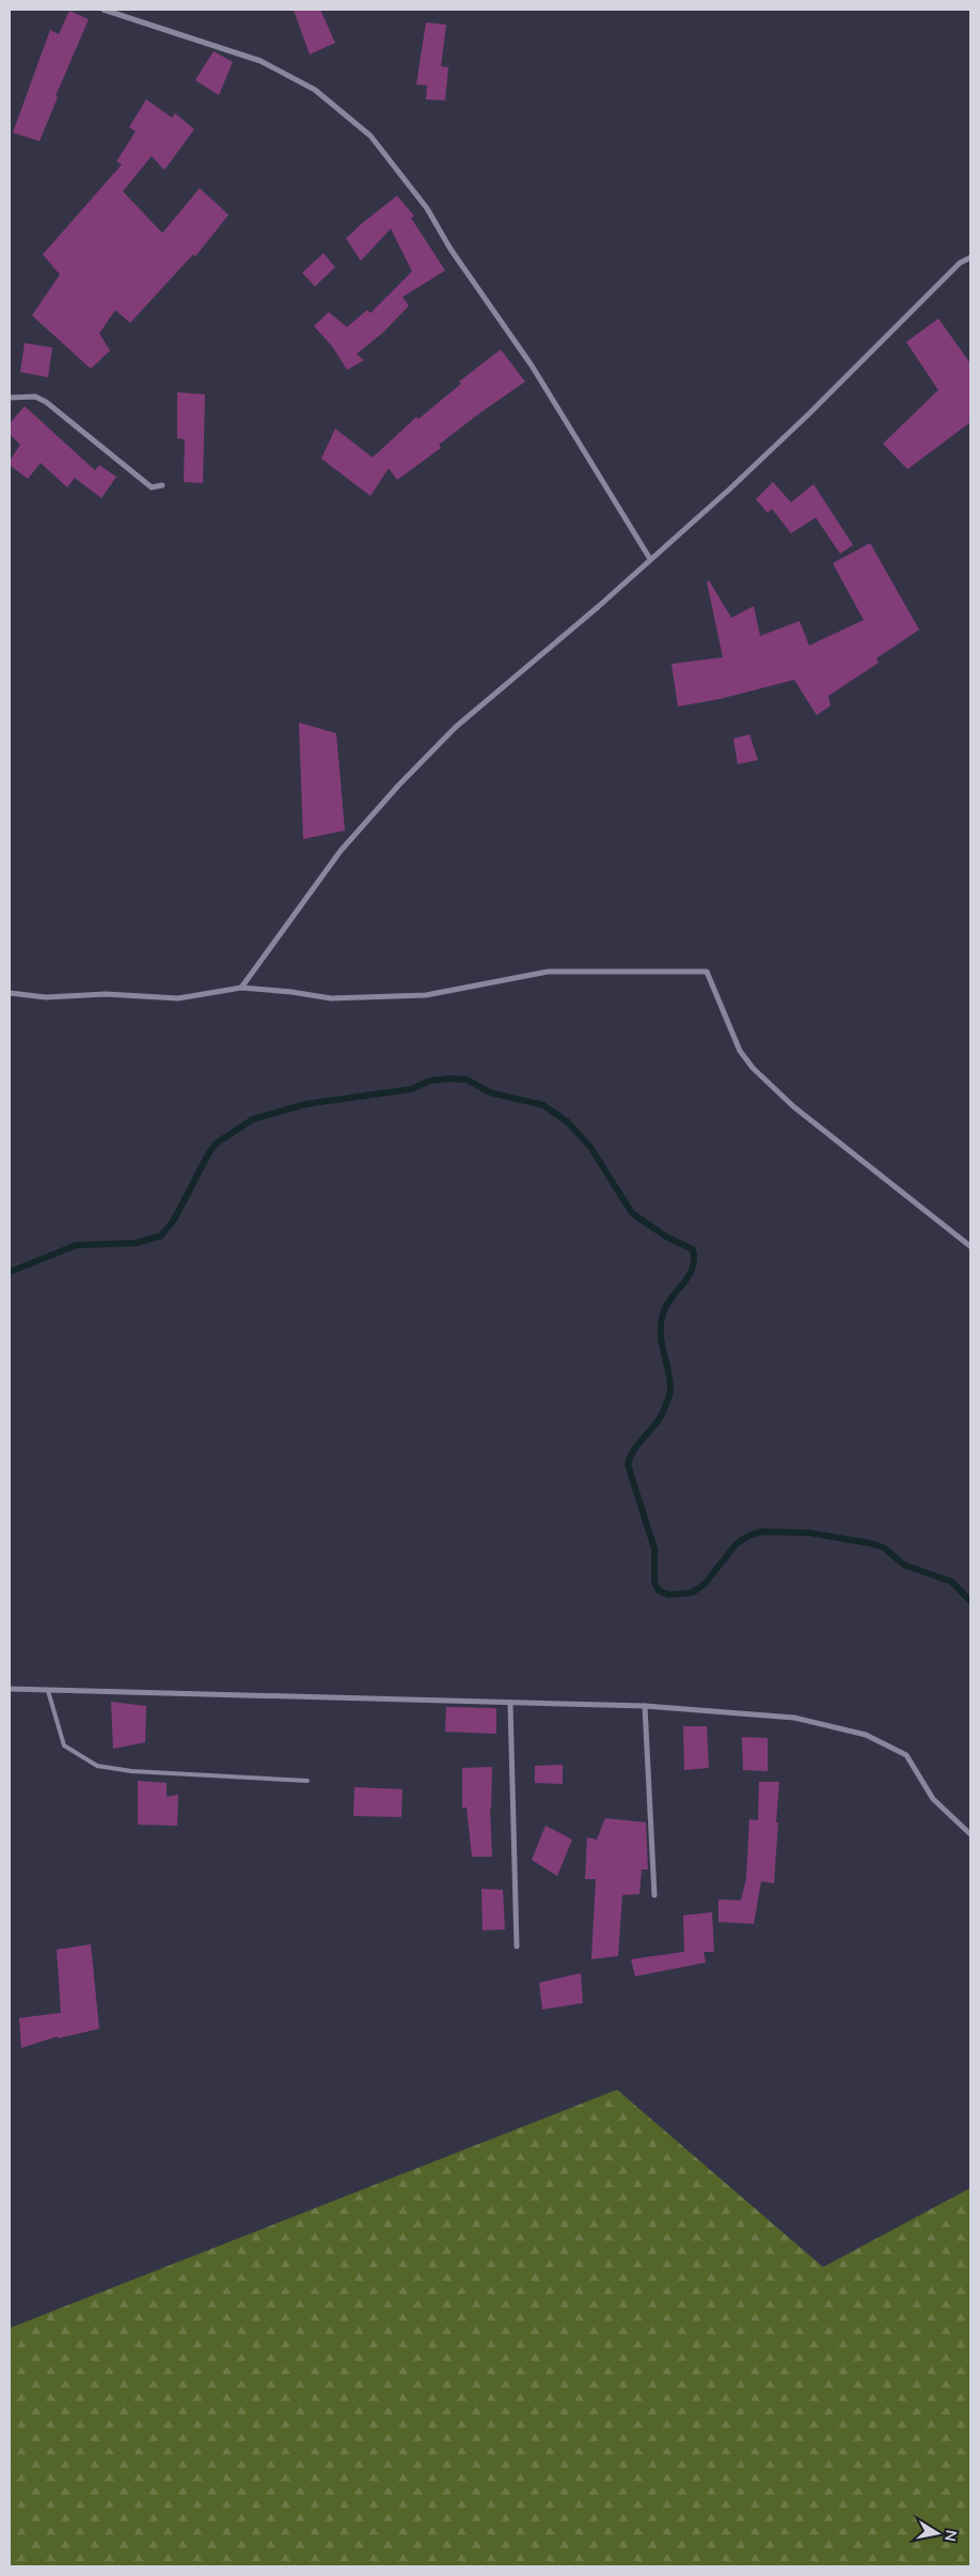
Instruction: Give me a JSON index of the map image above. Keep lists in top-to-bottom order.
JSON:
{
  "north": "right"
}
